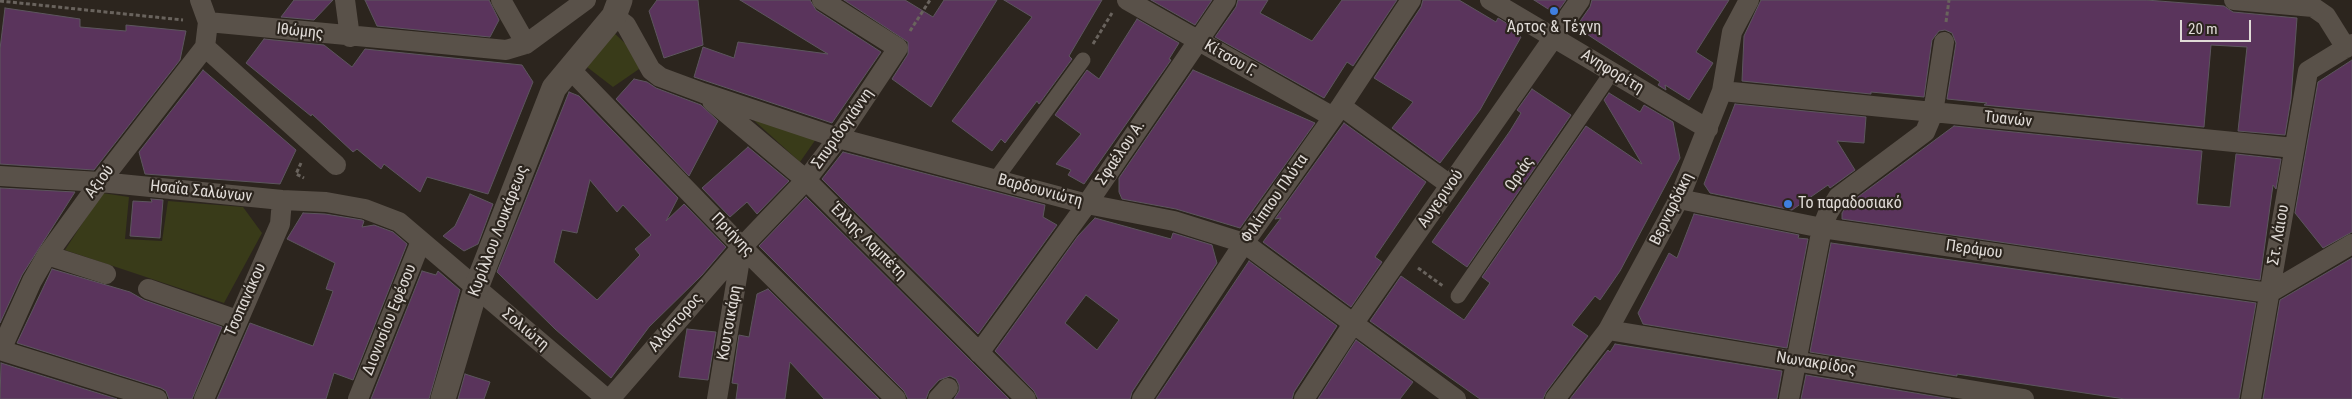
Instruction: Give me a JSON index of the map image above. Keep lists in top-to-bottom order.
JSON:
{
  "streets": {
    "street": [
      "Ιθώμης",
      "Κίτσου Γ.",
      "Ανηφορίτη",
      "Τυανών",
      "Σπυριδογιάννη",
      "Σφαέλου Α.",
      "Ωριάς",
      "Αξιού",
      "Βαρδουνιώτη",
      "Ησαΐα Σαλώνων",
      "Φιλίππου Πλύτα",
      "Αυγερινού",
      "Βερναρδάκη",
      "Κυρίλλου Λουκάρεως",
      "Πριήνης",
      "Στ. Λάιου",
      "Έλλης Λαμπέτη",
      "Περάμου",
      "Τσοπανάκου",
      "Διονυσίου Εφέσου",
      "Αλάστορος",
      "Κουτσικάρη",
      "Σολιώτη",
      "Νωνακρίδος"
    ]
  },
  "crossings": [
    ["Κίτσου Γ.", "Σφαέλου Α."],
    ["Κίτσου Γ.", "Φιλίππου Πλύτα"],
    ["Κίτσου Γ.", "Αυγερινού"],
    ["Ανηφορίτη", "Ωριάς"],
    ["Ανηφορίτη", "Αυγερινού"],
    ["Ανηφορίτη", "Βερναρδάκη"],
    ["Τυανών", "Βερναρδάκη"],
    ["Τυανών", "Στ. Λάιου"],
    ["Σπυριδογιάννη", "Βαρδουνιώτη"],
    ["Σπυριδογιάννη", "Πριήνης"],
    ["Σπυριδογιάννη", "Έλλης Λαμπέτη"],
    ["Σπυριδογιάννη", "Αλάστορος"],
    ["Σπυριδογιάννη", "Κουτσικάρη"],
    ["Σφαέλου Α.", "Βαρδουνιώτη"],
    ["Σφαέλου Α.", "Έλλης Λαμπέτη"],
    ["Αξιού", "Ησαΐα Σαλώνων"],
    ["Βαρδουνιώτη", "Φιλίππου Πλύτα"],
    ["Βαρδουνιώτη", "Αυγερινού"],
    ["Βαρδουνιώτη", "Κυρίλλου Λουκάρεως"],
    ["Βαρδουνιώτη", "Έλλης Λαμπέτη"],
    ["Ησαΐα Σαλώνων", "Τσοπανάκου"],
    ["Ησαΐα Σαλώνων", "Σολιώτη"],
    ["Βερναρδάκη", "Περάμου"],
    ["Βερναρδάκη", "Νωνακρίδος"],
    ["Κυρίλλου Λουκάρεως", "Πριήνης"],
    ["Κυρίλλου Λουκάρεως", "Σολιώτη"],
    ["Πριήνης", "Αλάστορος"],
    ["Πριήνης", "Κουτσικάρη"],
    ["Στ. Λάιου", "Περάμου"],
    ["Διονυσίου Εφέσου", "Σολιώτη"],
    ["Αλάστορος", "Κουτσικάρη"],
    ["Αλάστορος", "Σολιώτη"]
  ],
  "places": ["Άρτος & Τέχνη", "Το παραδοσιακό"],
  "scale_bar": "20 m"
}
